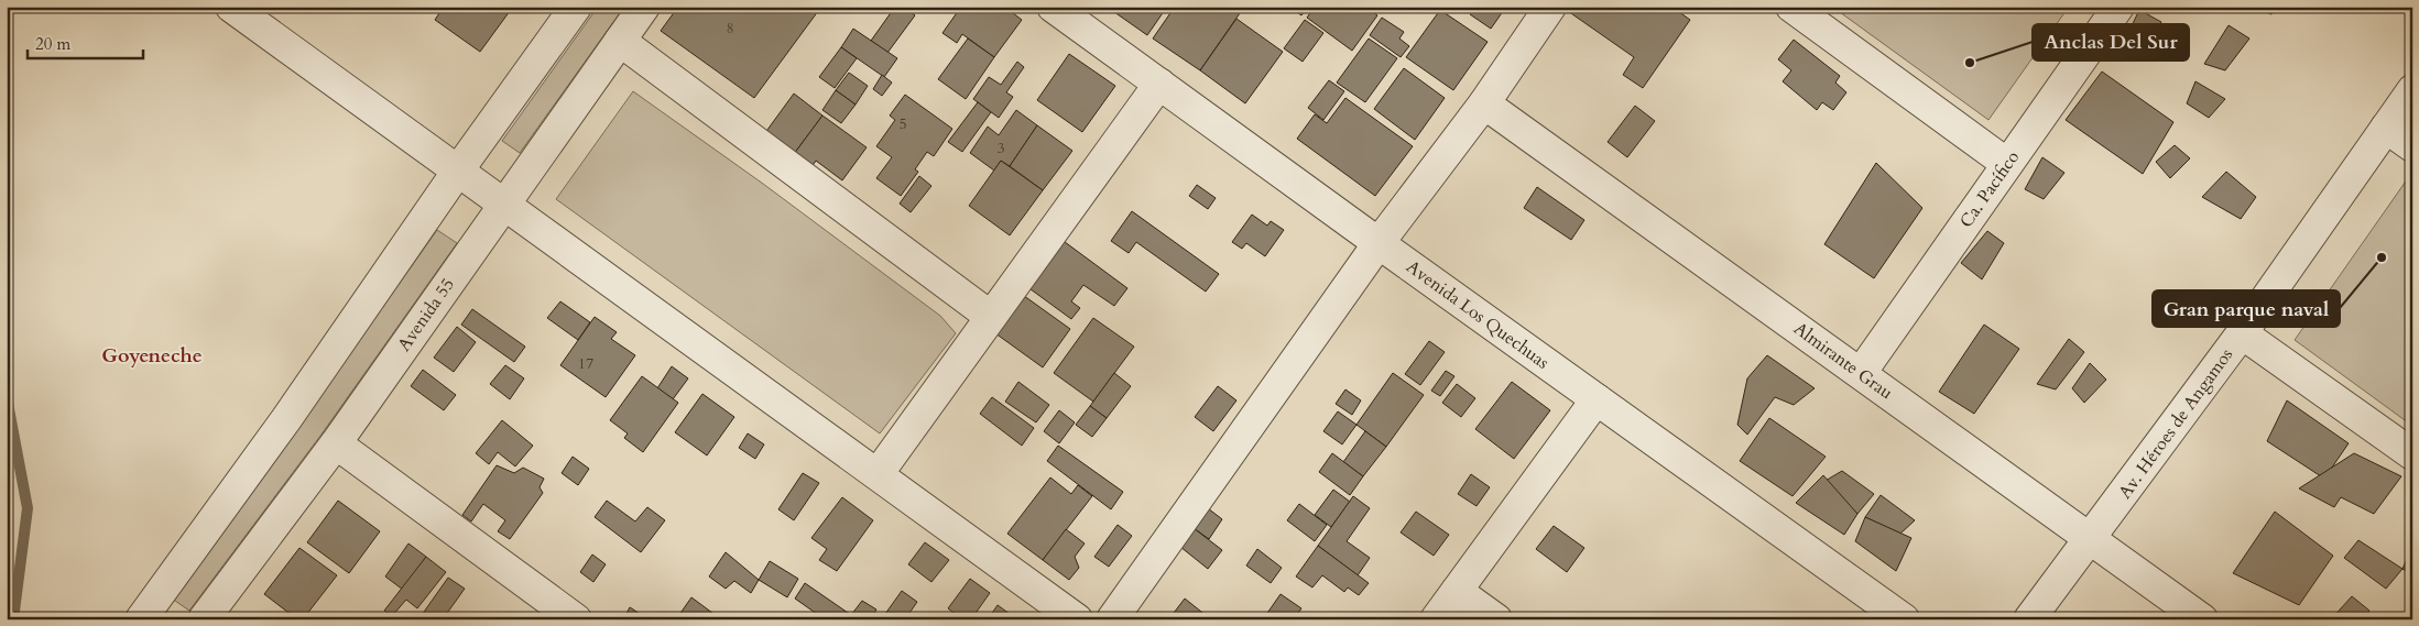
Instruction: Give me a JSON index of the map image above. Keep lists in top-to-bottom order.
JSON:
{
  "streets": {
    "street": [
      "Ca. Pacífico",
      "Avenida 55",
      "Avenida Los Quechuas",
      "Almirante Grau",
      "Av. Héroes de Angamos"
    ]
  },
  "crossings": [
    ["Ca. Pacífico", "Almirante Grau"],
    ["Almirante Grau", "Av. Héroes de Angamos"]
  ],
  "districts": ["Goyeneche"],
  "places": ["Anclas Del Sur", "Gran parque naval"],
  "house_numbers": [
    "8",
    "5",
    "3",
    "17"
  ],
  "scale_bar": "20 m"
}
